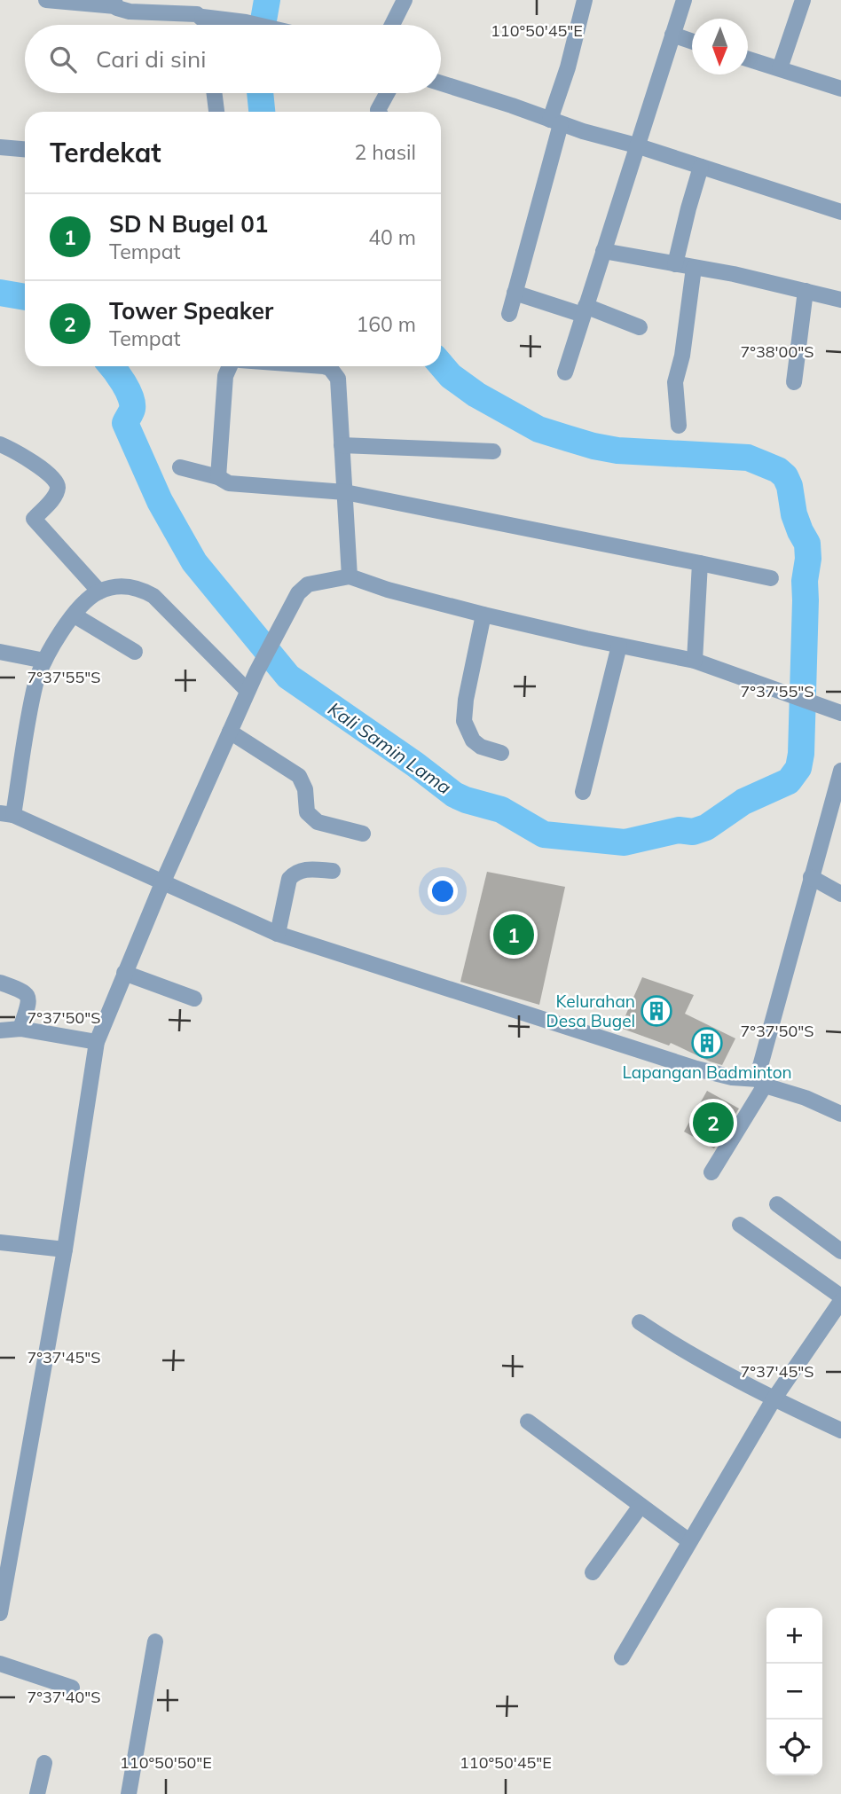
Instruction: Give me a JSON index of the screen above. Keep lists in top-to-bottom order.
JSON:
{
  "water": ["Kali Samin Lama"],
  "places": {
    "building": ["Kelurahan Desa Bugel", "Lapangan Badminton"]
  },
  "north": "bottom",
  "page": {
    "search": "Cari di sini",
    "heading": ["Terdekat", "2 hasil"],
    "list": [
      {
        "mark": "1",
        "name": "SD N Bugel 01",
        "note": "Tempat",
        "value": "40 m"
      },
      {
        "mark": "2",
        "name": "Tower Speaker",
        "note": "Tempat",
        "value": "160 m"
      }
    ],
    "pins": ["1", "2"],
    "map_buttons": ["+", "−"]
  },
  "coordinates": [
    "110°50'45\"E",
    "7°38'00\"S",
    "7°37'55\"S",
    "7°37'50\"S",
    "7°37'45\"S",
    "7°37'40\"S",
    "110°50'50\"E"
  ]
}
